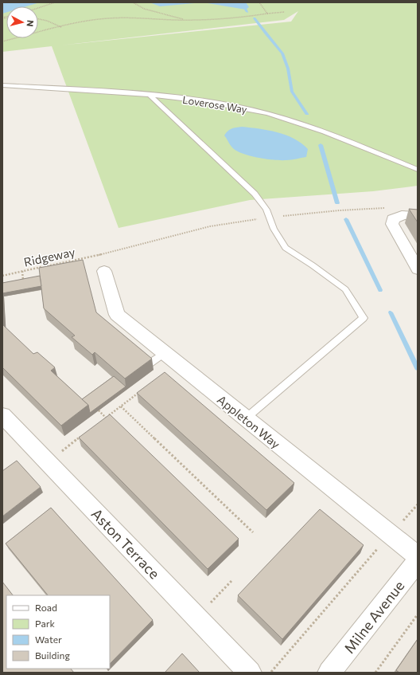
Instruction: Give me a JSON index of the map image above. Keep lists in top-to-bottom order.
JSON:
{
  "streets": {
    "street": ["Appleton Way", "Aston Terrace", "Milne Avenue"],
    "lane": ["Loverose Way"],
    "path": ["Ridgeway"]
  },
  "crossings": [
    ["Ridgeway", "Appleton Way"],
    ["Appleton Way", "Milne Avenue"]
  ],
  "legend": [
    "Road",
    "Park",
    "Water",
    "Building"
  ],
  "north": "right"
}
